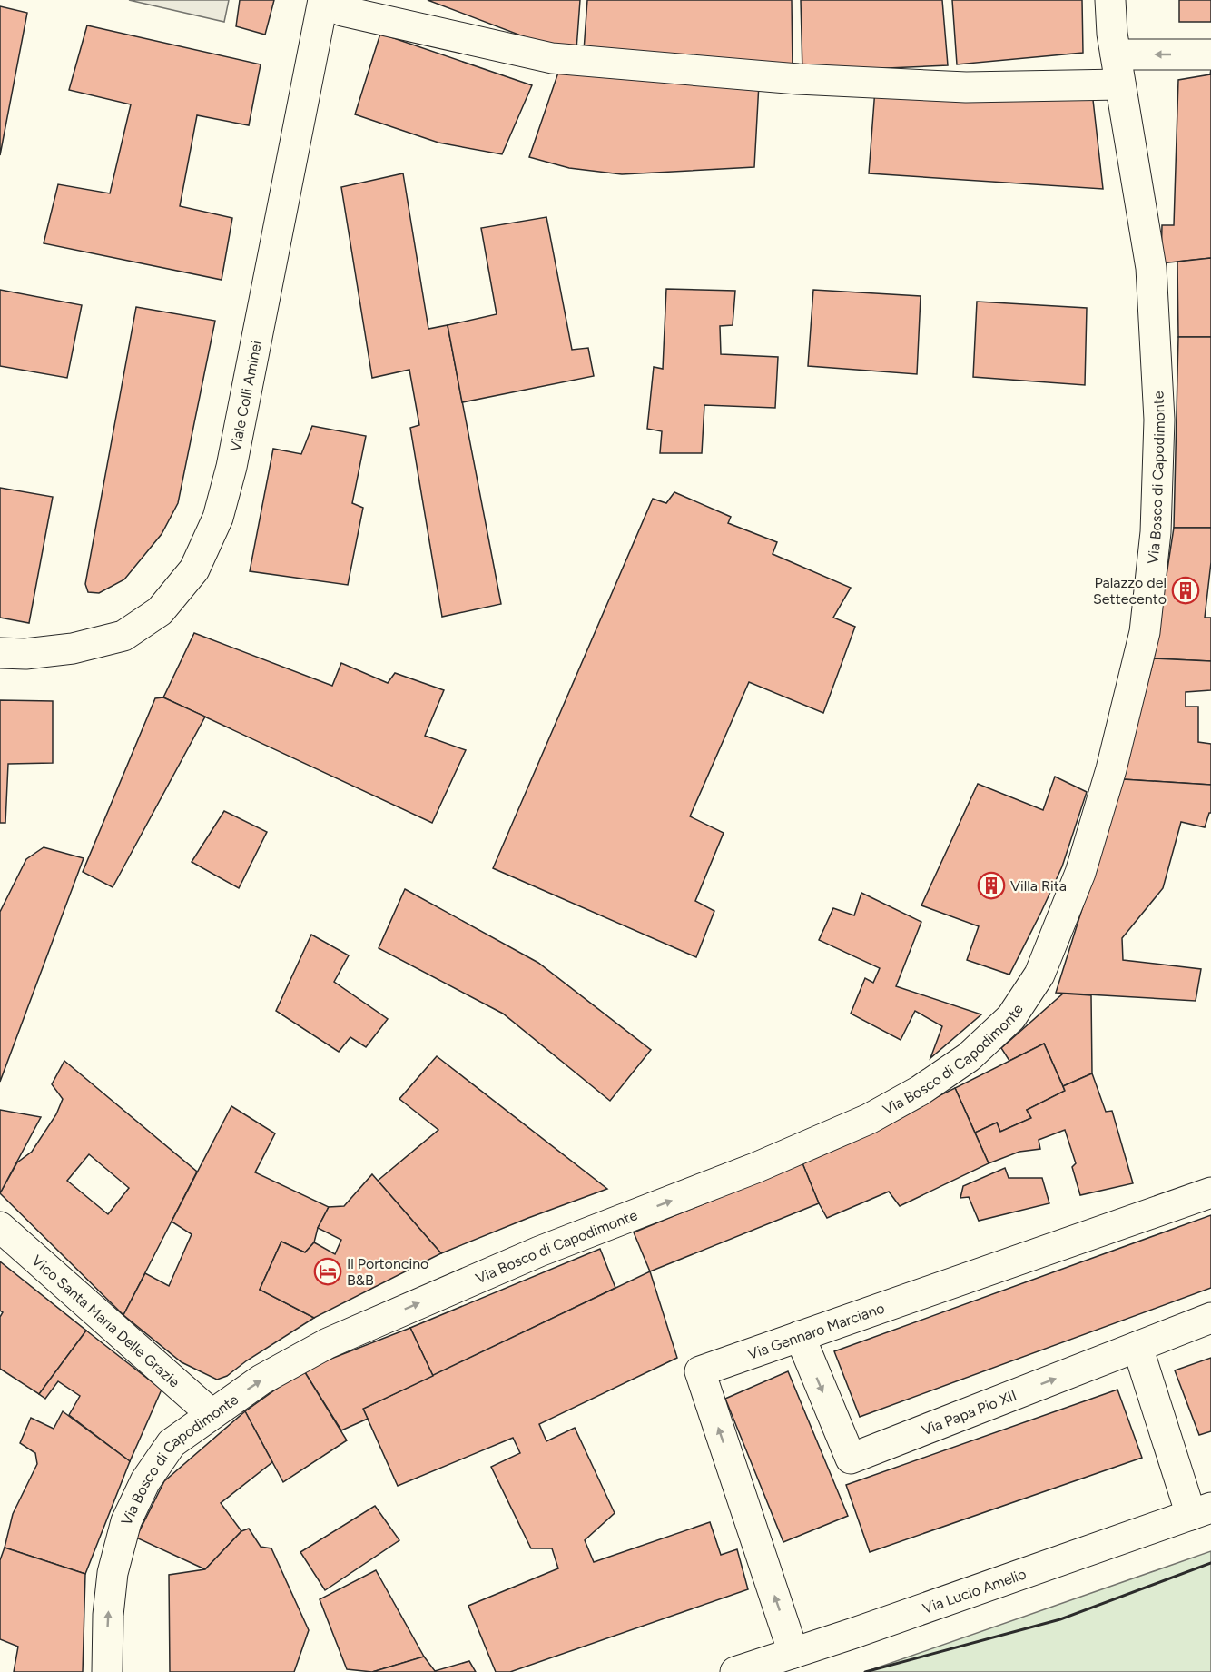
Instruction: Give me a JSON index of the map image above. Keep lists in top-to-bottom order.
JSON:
{
  "streets": {
    "street": [
      "Viale Colli Aminei",
      "Via Bosco di Capodimonte",
      "Vico Santa Maria Delle Grazie",
      "Via Gennaro Marciano",
      "Via Papa Pio XII",
      "Via Lucio Amelio"
    ]
  },
  "crossings": [
    ["Via Bosco di Capodimonte", "Vico Santa Maria Delle Grazie"],
    ["Via Gennaro Marciano", "Via Papa Pio XII"],
    ["Via Gennaro Marciano", "Via Lucio Amelio"]
  ],
  "one_way": ["Via Bosco di Capodimonte"],
  "places": {
    "building": ["Palazzo del Settecento", "Villa Rita"],
    "hotel": ["Il Portoncino B&B"]
  }
}
